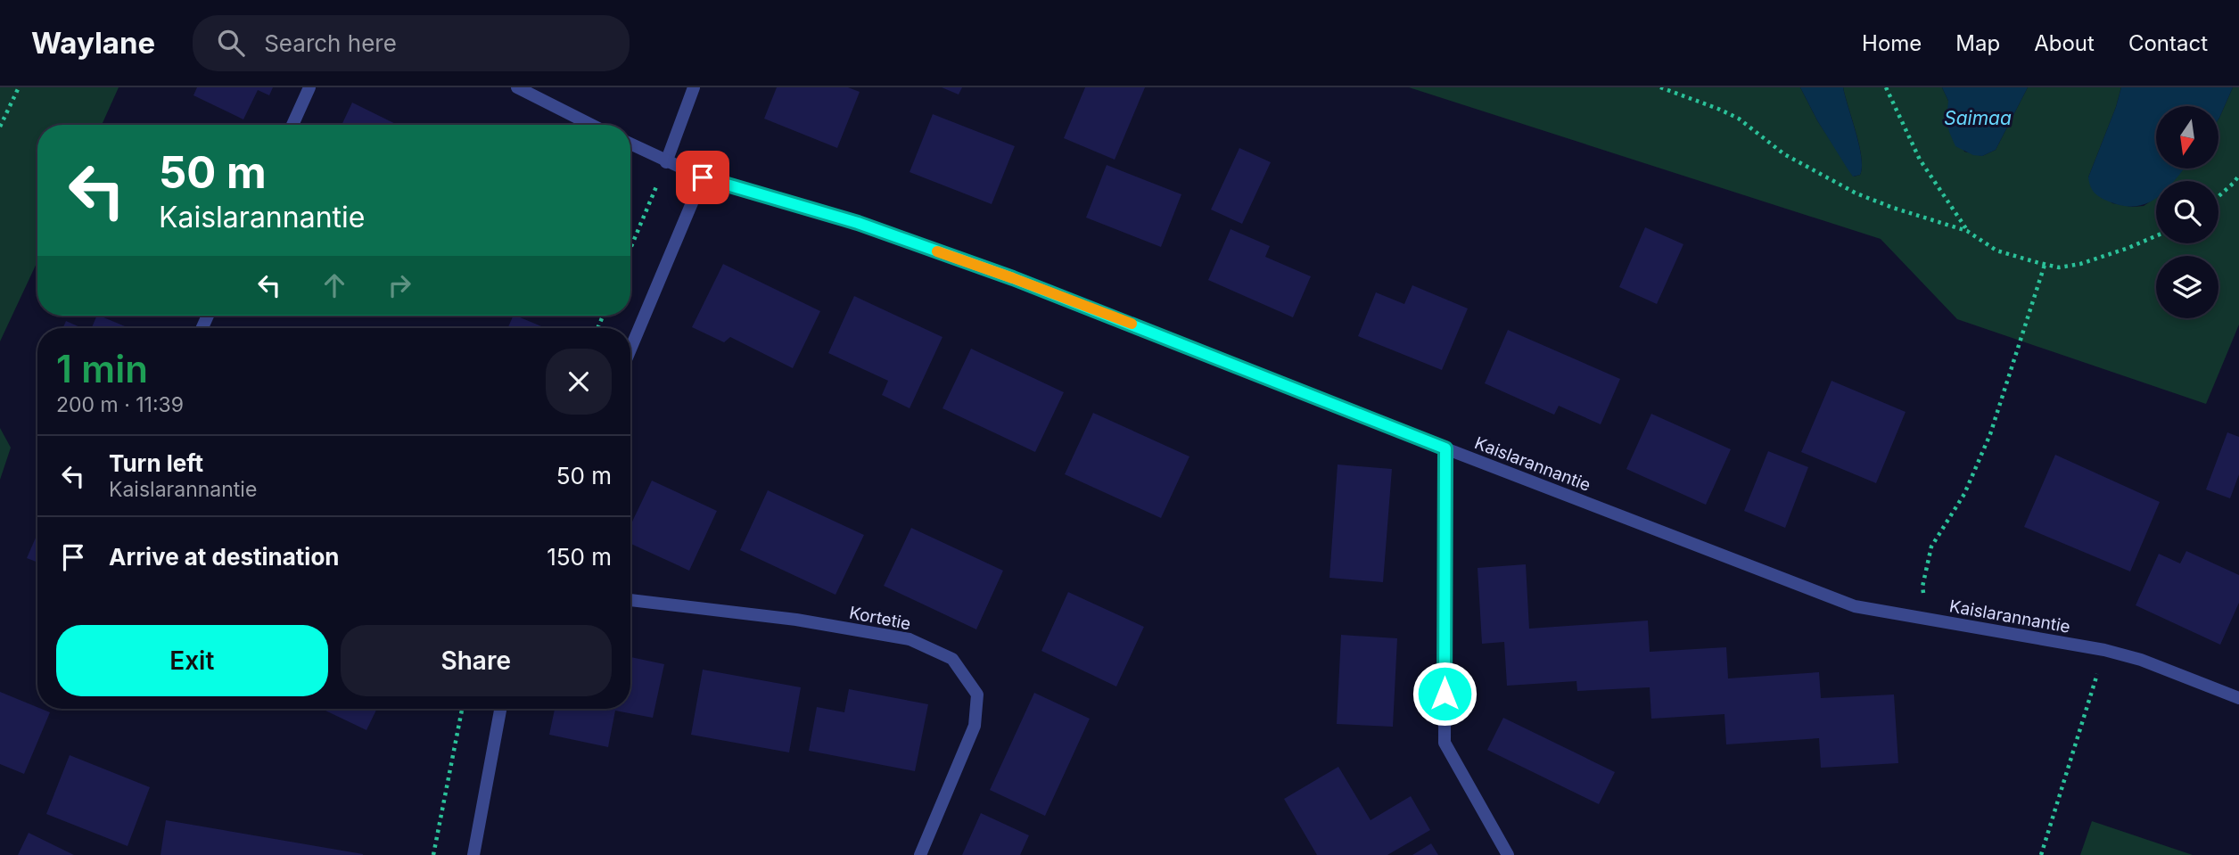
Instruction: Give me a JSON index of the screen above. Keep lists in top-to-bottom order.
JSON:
{
  "streets": {
    "street": ["Kaislarannantie", "Kortetie"]
  },
  "water": ["Saimaa"],
  "north": "bottom",
  "page": {
    "header": "Waylane",
    "search": "Search here",
    "nav": [
      "Home",
      "Map",
      "About",
      "Contact"
    ],
    "turn": ["50 m", "Kaislarannantie"],
    "heading": ["1 min", "200 m · 11:39"],
    "list": [
      {
        "name": "Turn left",
        "note": "Kaislarannantie",
        "value": "50 m"
      },
      {
        "name": "Arrive at destination",
        "value": "150 m"
      }
    ],
    "buttons": ["Exit", "Share"]
  }
}
